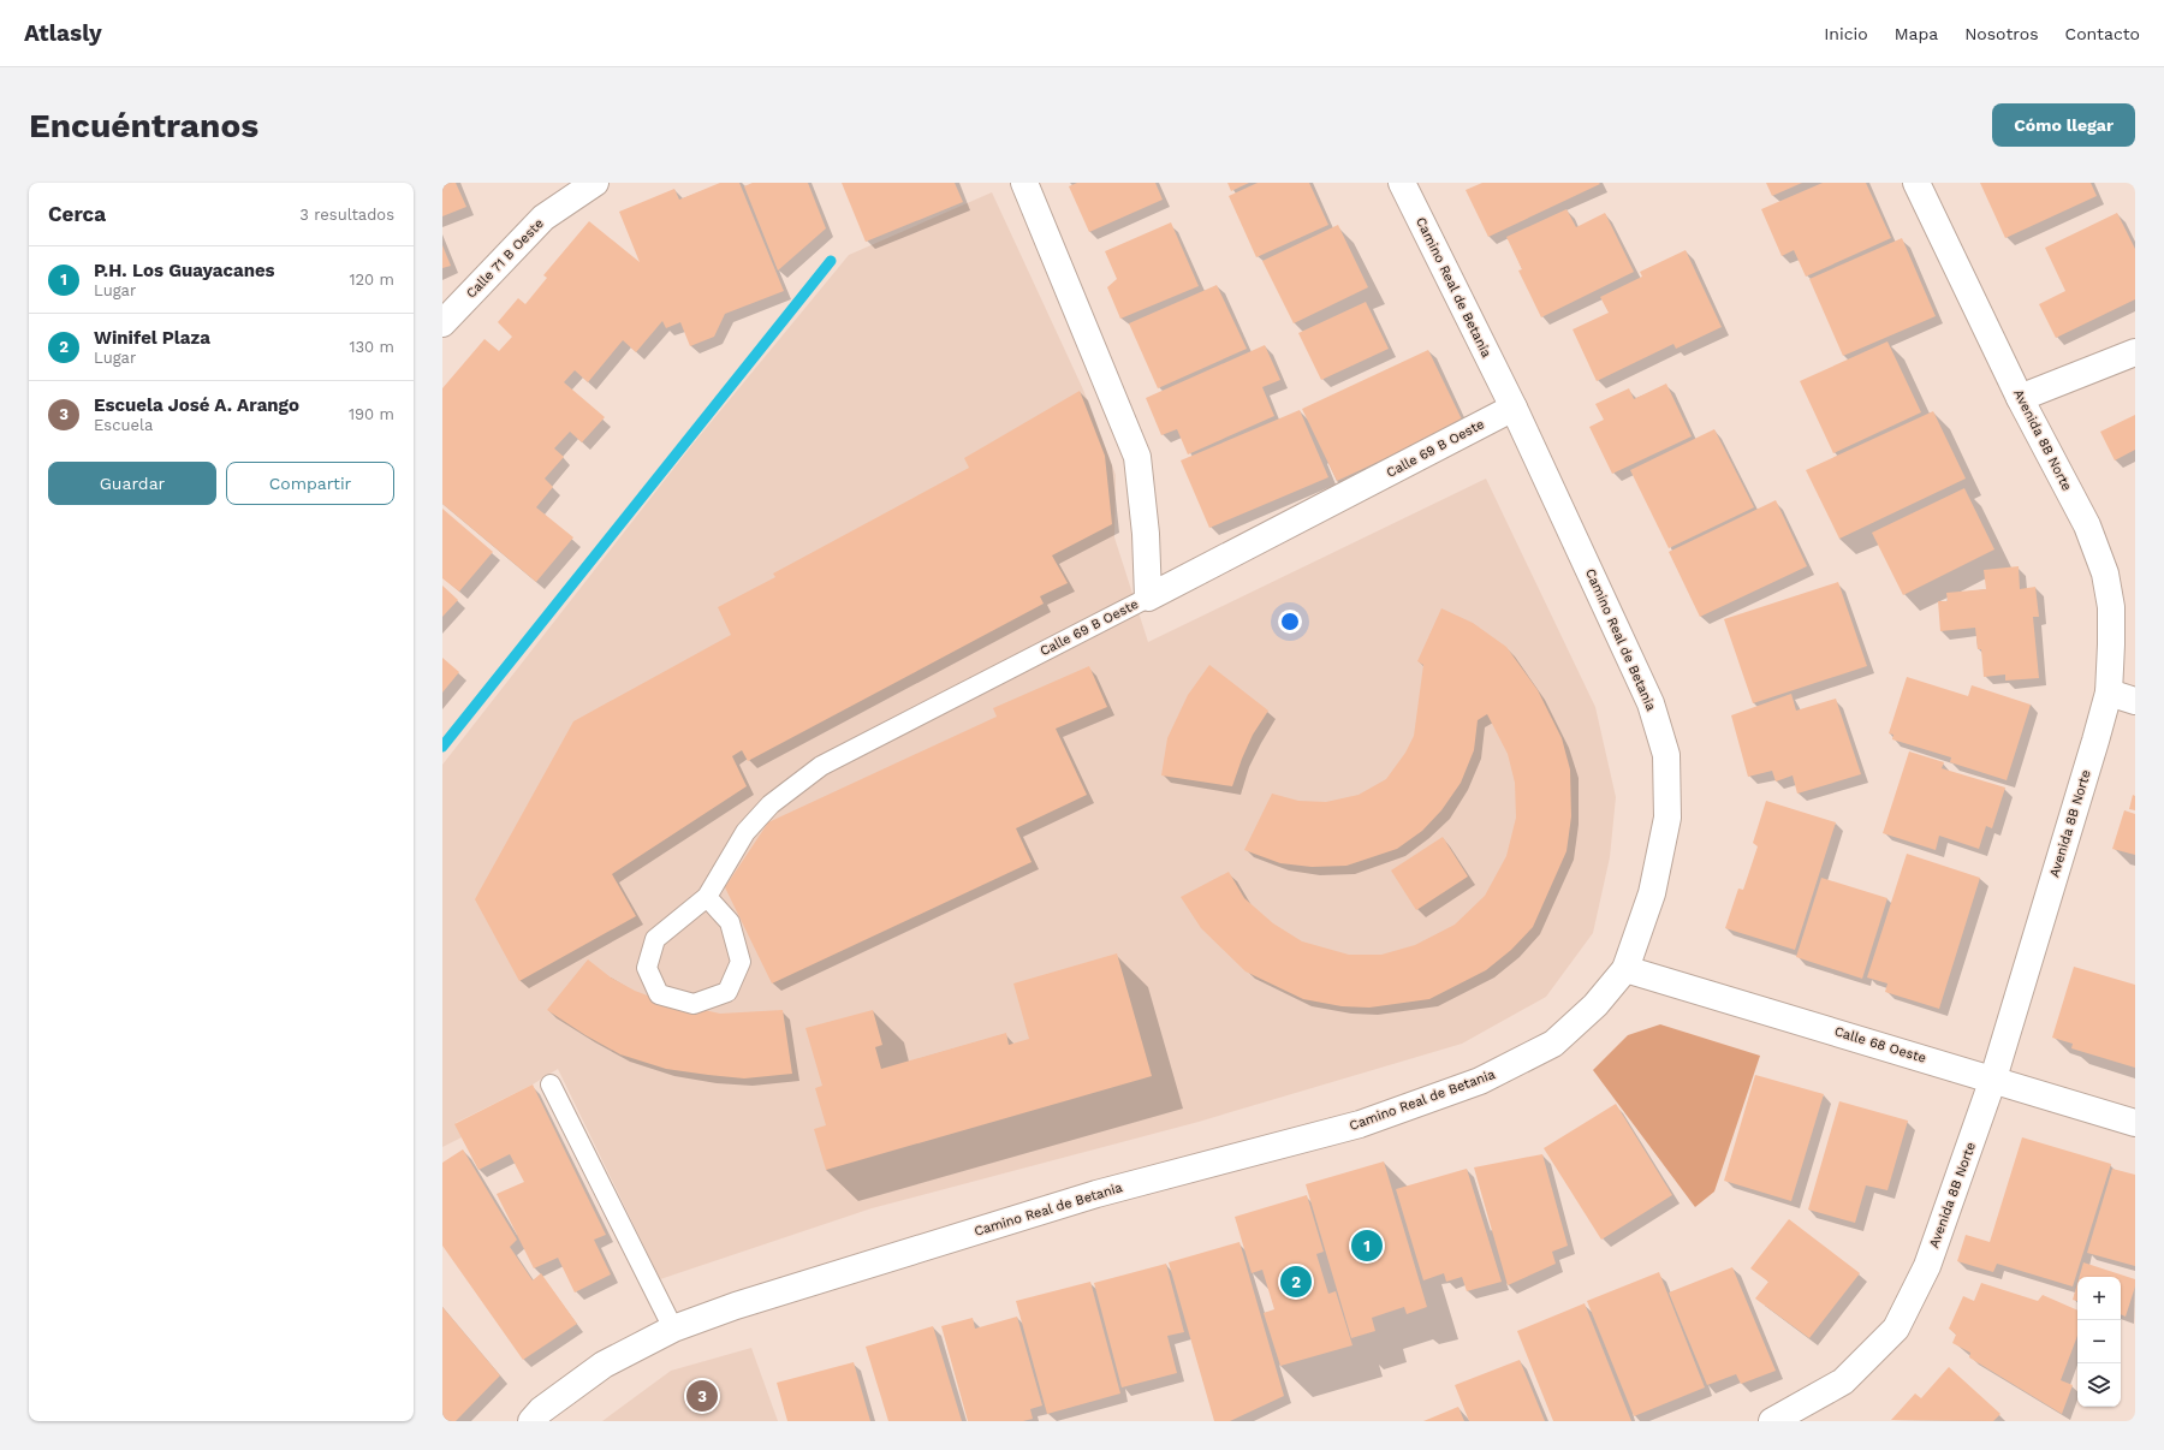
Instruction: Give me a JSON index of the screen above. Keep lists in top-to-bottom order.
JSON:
{
  "streets": {
    "street": [
      "Calle 71 B Oeste",
      "Camino Real de Betania",
      "Avenida 8B Norte",
      "Calle 69 B Oeste",
      "Calle 68 Oeste"
    ]
  },
  "crossings": [
    ["Camino Real de Betania", "Calle 69 B Oeste"],
    ["Camino Real de Betania", "Calle 68 Oeste"],
    ["Avenida 8B Norte", "Calle 68 Oeste"]
  ],
  "page": {
    "header": "Atlasly",
    "nav": [
      "Inicio",
      "Mapa",
      "Nosotros",
      "Contacto"
    ],
    "buttons": [
      "Cómo llegar",
      ["Guardar", "Compartir"]
    ],
    "title": "Encuéntranos",
    "heading": ["Cerca", "3 resultados"],
    "list": [
      {
        "mark": "1",
        "name": "P.H. Los Guayacanes",
        "note": "Lugar",
        "value": "120 m"
      },
      {
        "mark": "2",
        "name": "Winifel Plaza",
        "note": "Lugar",
        "value": "130 m"
      },
      {
        "mark": "3",
        "name": "Escuela José A. Arango",
        "note": "Escuela",
        "value": "190 m"
      }
    ],
    "pins": ["1", "2", "3"],
    "map_buttons": ["+", "−"]
  }
}
